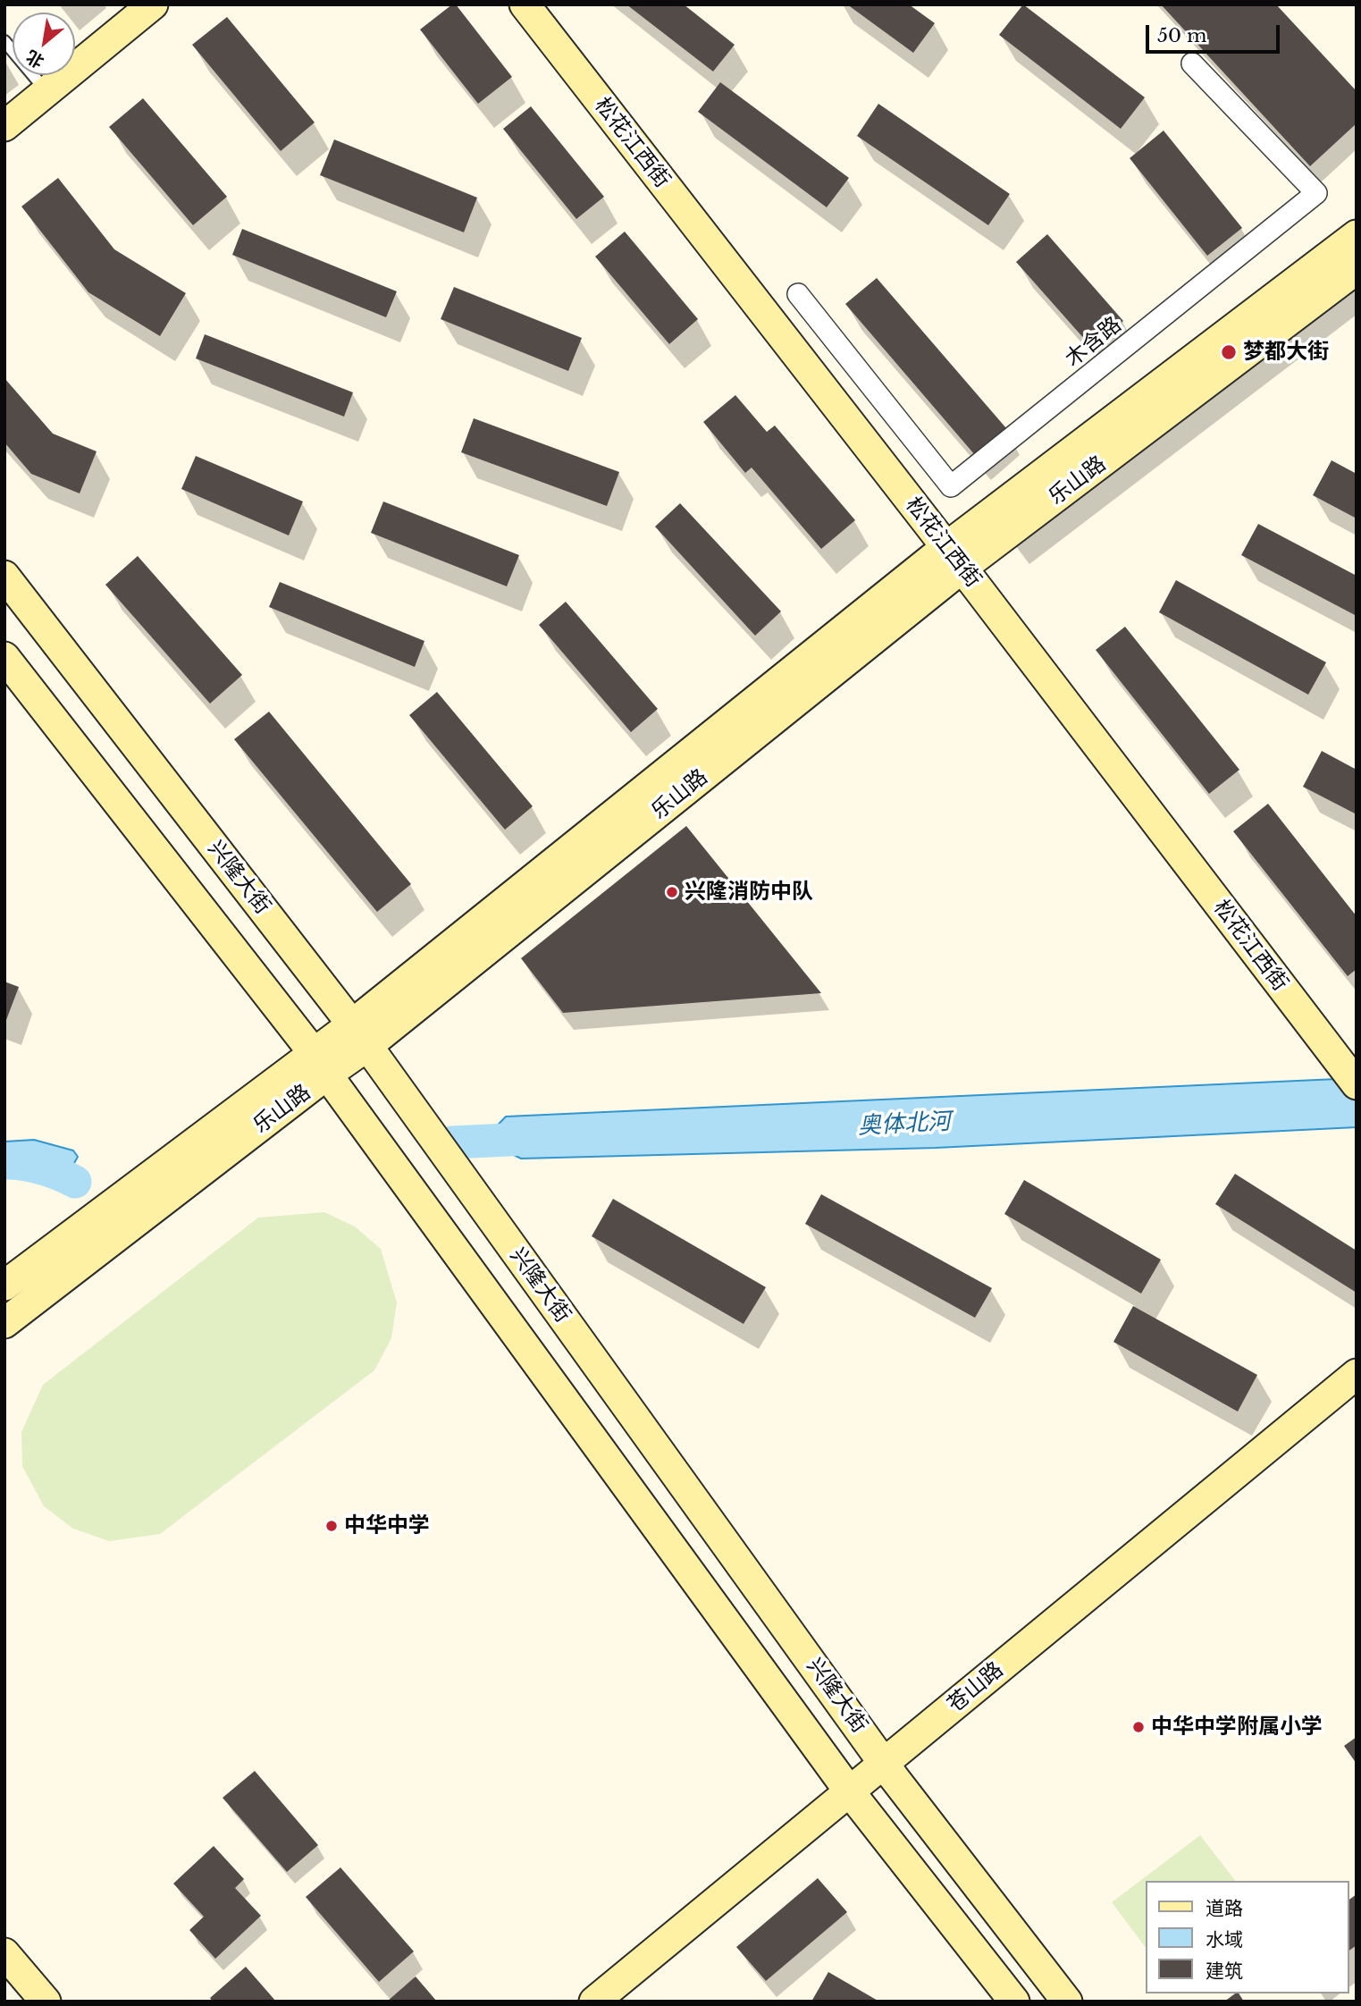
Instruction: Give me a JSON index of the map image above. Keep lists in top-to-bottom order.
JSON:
{
  "streets": {
    "street": [
      "松花江西街",
      "木含路",
      "乐山路",
      "兴隆大街",
      "苍山路"
    ]
  },
  "crossings": [
    ["松花江西街", "乐山路"],
    ["乐山路", "兴隆大街"],
    ["兴隆大街", "苍山路"]
  ],
  "water": ["奥体北河"],
  "places": [
    "梦都大街",
    "兴隆消防中队",
    "中华中学",
    "中华中学附属小学"
  ],
  "legend": ["道路", "水域", "建筑"],
  "scale_bar": "50 m",
  "north": "bottom left"
}
